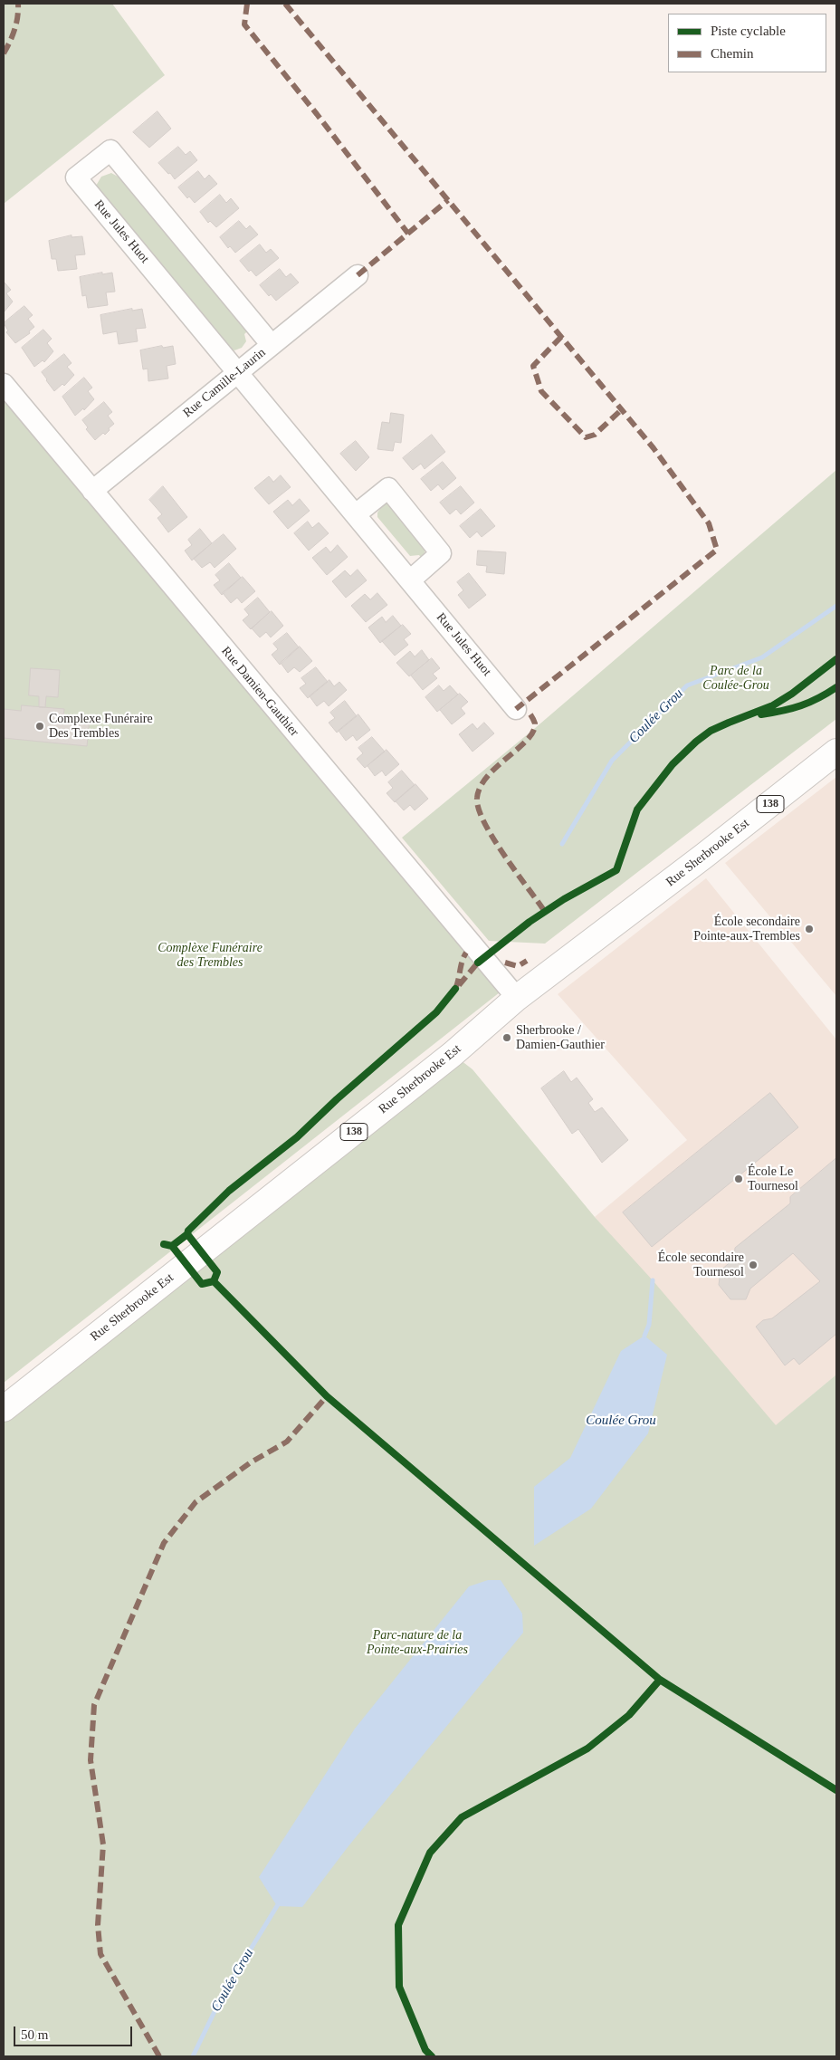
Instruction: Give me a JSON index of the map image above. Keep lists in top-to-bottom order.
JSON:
{
  "streets": {
    "main road": ["138", "Rue Sherbrooke Est"],
    "street": ["Rue Jules Huot", "Rue Camille-Laurin", "Rue Damien-Gauthier"]
  },
  "crossings": [
    ["Rue Jules Huot", "Rue Camille-Laurin"],
    ["Rue Camille-Laurin", "Rue Damien-Gauthier"],
    ["Rue Damien-Gauthier", "Rue Sherbrooke Est"]
  ],
  "water": ["Coulée Grou"],
  "parks": ["Parc de la Coulée-Grou", "Complèxe Funéraire des Trembles", "Parc-nature de la Pointe-aux-Prairies"],
  "places": [
    "Complexe Funéraire Des Trembles",
    "École secondaire Pointe-aux-Trembles",
    "Sherbrooke / Damien-Gauthier",
    "École Le Tournesol",
    "École secondaire Tournesol"
  ],
  "legend": ["Piste cyclable", "Chemin"],
  "scale_bar": "50 m"
}
